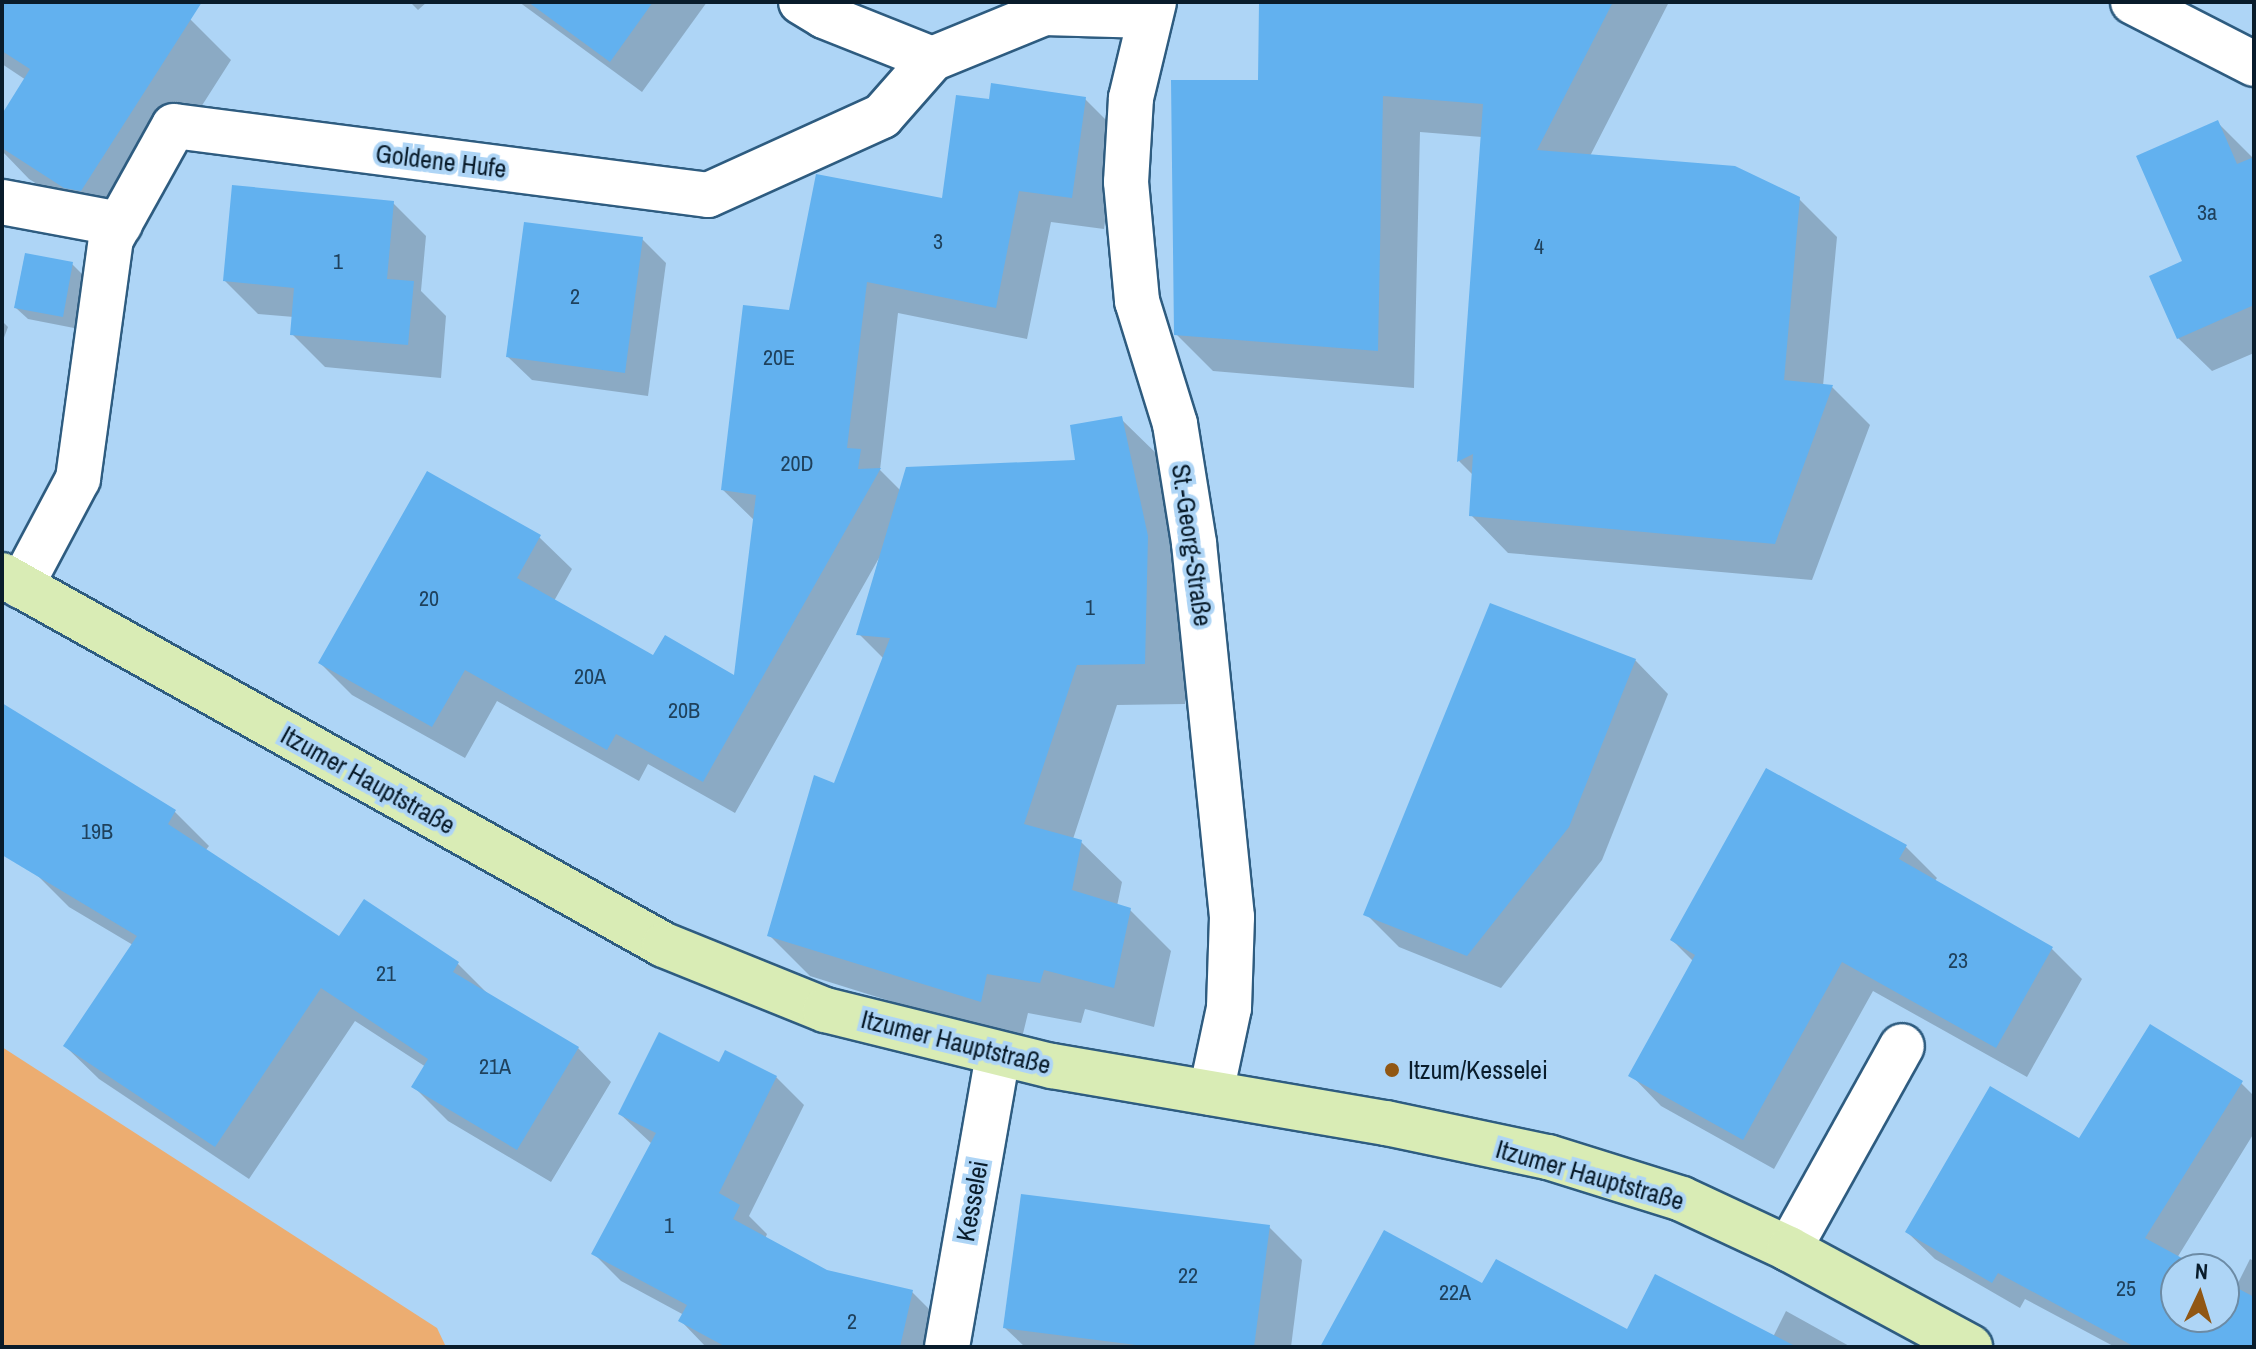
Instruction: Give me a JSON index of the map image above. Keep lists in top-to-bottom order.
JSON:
{
  "streets": {
    "main road": ["Itzumer Hauptstraße"],
    "street": ["Goldene Hufe", "St.-Georg-Straße", "Kesselei"]
  },
  "crossings": [
    ["Goldene Hufe", "St.-Georg-Straße"],
    ["Goldene Hufe", "Itzumer Hauptstraße"],
    ["St.-Georg-Straße", "Itzumer Hauptstraße"],
    ["Itzumer Hauptstraße", "Kesselei"]
  ],
  "places": ["Itzum/Kesselei"],
  "house_numbers": [
    "3a",
    "3",
    "4",
    "1",
    "2",
    "20E",
    "20D",
    "20",
    "1",
    "20A",
    "20B",
    "19B",
    "23",
    "21",
    "21A",
    "1",
    "22",
    "25",
    "22A",
    "2"
  ],
  "north": "top"
}
